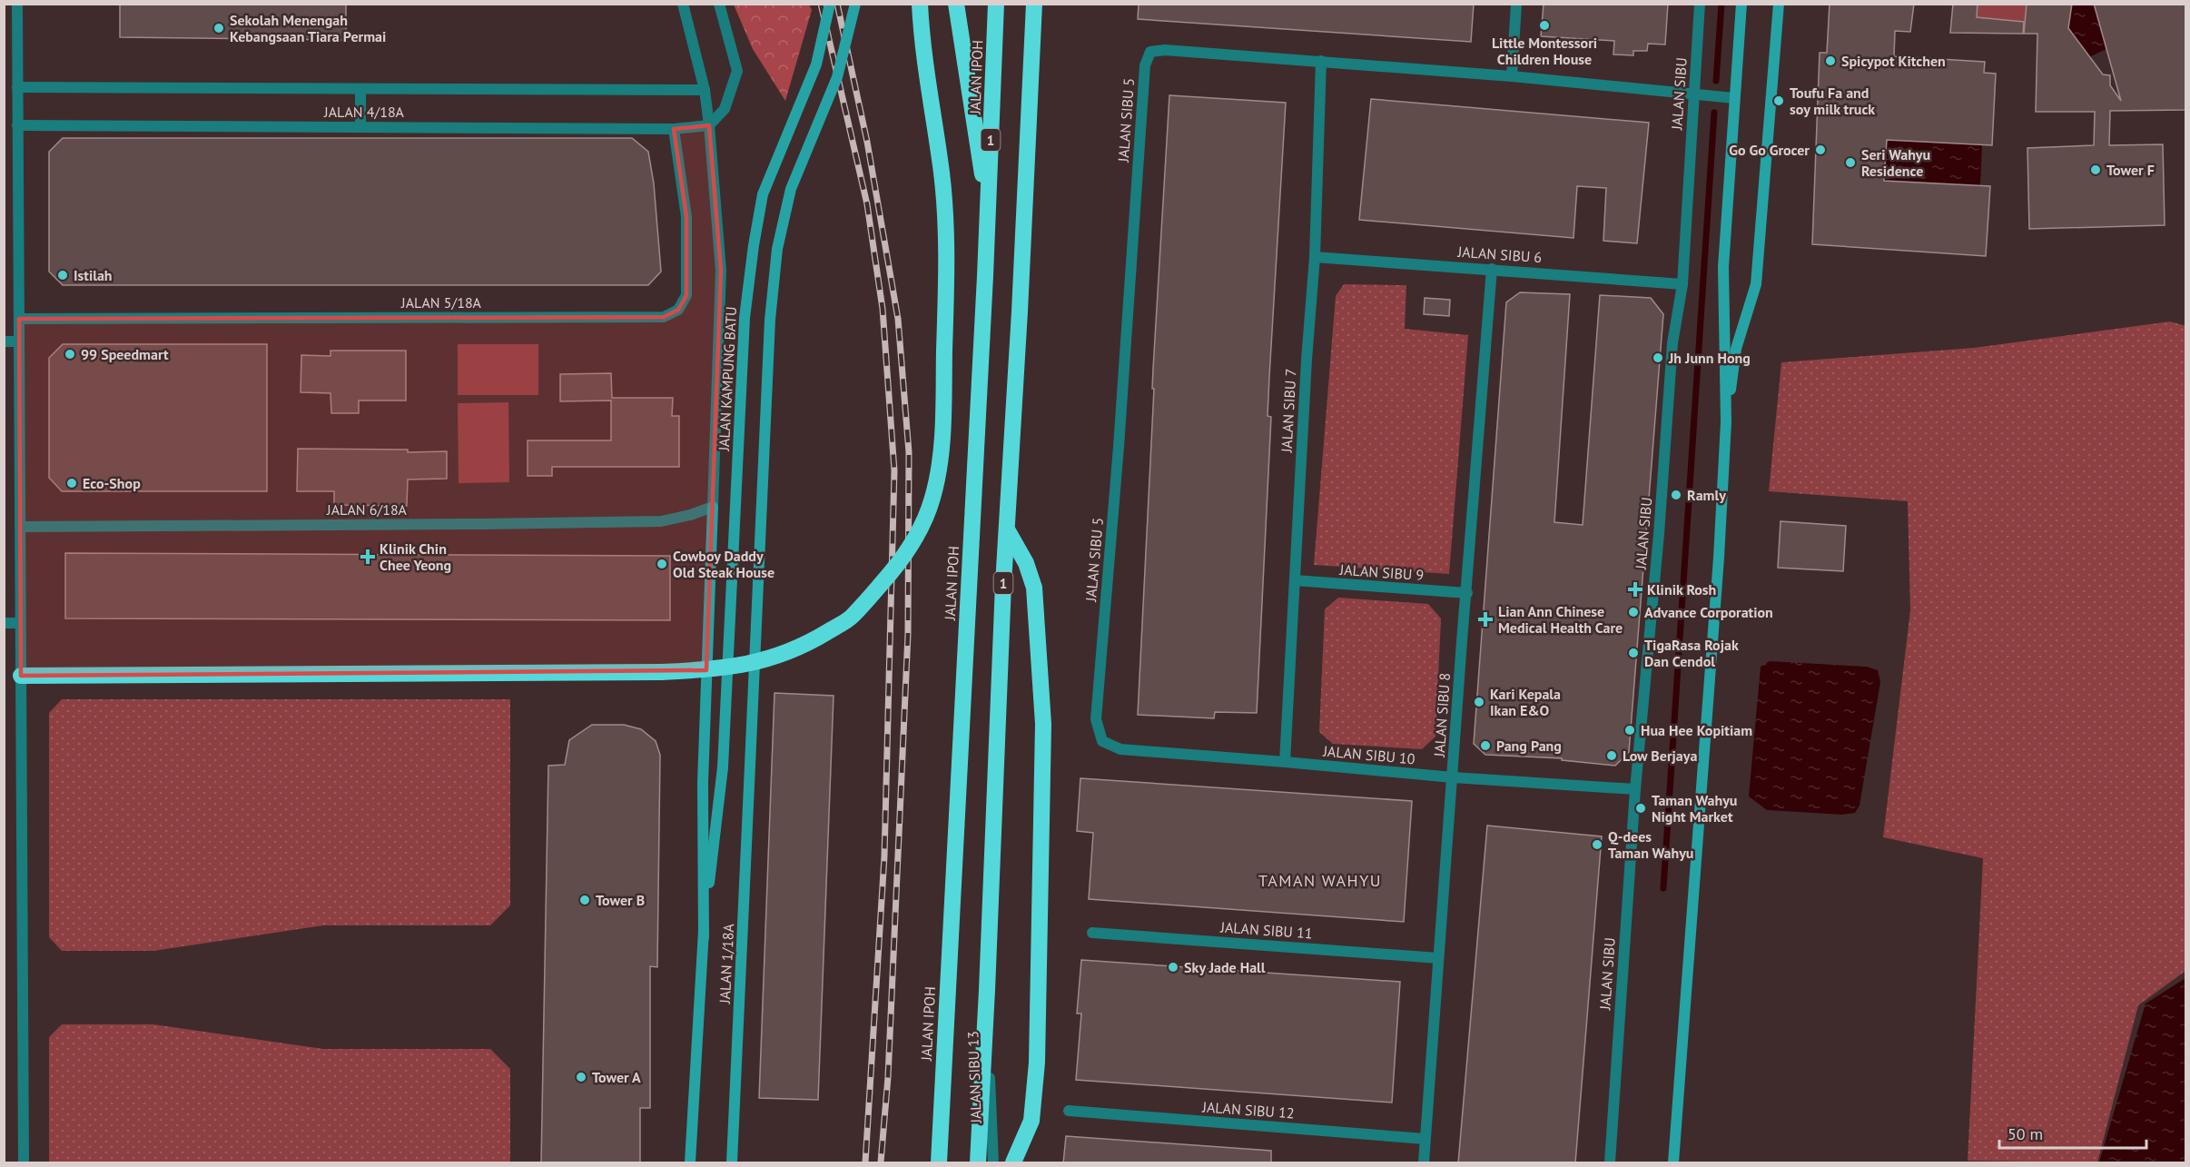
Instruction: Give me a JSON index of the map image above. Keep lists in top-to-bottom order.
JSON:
{
  "streets": {
    "highway": ["JALAN IPOH", "1"],
    "street": [
      "JALAN SIBU",
      "JALAN 4/18A",
      "JALAN SIBU 5",
      "JALAN SIBU 6",
      "JALAN 5/18A",
      "JALAN KAMPUNG BATU",
      "JALAN SIBU 7",
      "JALAN 6/18A",
      "JALAN SIBU 9",
      "JALAN SIBU 8",
      "JALAN SIBU 10",
      "JALAN SIBU 11",
      "JALAN 1/18A",
      "JALAN SIBU 13",
      "JALAN SIBU 12"
    ]
  },
  "crossings": [
    ["JALAN SIBU", "JALAN SIBU 5"],
    ["JALAN SIBU", "JALAN SIBU 6"],
    ["JALAN SIBU", "JALAN SIBU 10"],
    ["JALAN 4/18A", "JALAN 5/18A"],
    ["JALAN SIBU 5", "JALAN SIBU 7"],
    ["JALAN SIBU 5", "JALAN SIBU 10"],
    ["1", "JALAN SIBU 13"],
    ["JALAN SIBU 6", "JALAN SIBU 7"],
    ["JALAN SIBU 6", "JALAN SIBU 8"],
    ["JALAN KAMPUNG BATU", "JALAN 1/18A"],
    ["JALAN SIBU 7", "JALAN SIBU 9"],
    ["JALAN SIBU 7", "JALAN SIBU 10"],
    ["JALAN SIBU 9", "JALAN SIBU 8"],
    ["JALAN SIBU 8", "JALAN SIBU 10"],
    ["JALAN SIBU 8", "JALAN SIBU 11"],
    ["JALAN SIBU 8", "JALAN SIBU 12"]
  ],
  "districts": ["TAMAN WAHYU"],
  "places": {
    "other": [
      "Little Montessori Children House",
      "Sekolah Menengah Kebangsaan Tiara Permai",
      "Spicypot Kitchen",
      "Toufu Fa and soy milk truck",
      "Go Go Grocer",
      "Seri Wahyu Residence",
      "Tower F",
      "Istilah",
      "99 Speedmart",
      "Jh Junn Hong",
      "Eco-Shop",
      "Ramly",
      "Cowboy Daddy Old Steak House",
      "Advance Corporation",
      "TigaRasa Rojak Dan Cendol",
      "Kari Kepala Ikan E&O",
      "Hua Hee Kopitiam",
      "Pang Pang",
      "Low Berjaya",
      "Taman Wahyu Night Market",
      "Q-dees Taman Wahyu",
      "Tower B",
      "Sky Jade Hall",
      "Tower A"
    ],
    "health": ["Klinik Chin Chee Yeong", "Klinik Rosh", "Lian Ann Chinese Medical Health Care"]
  },
  "scale_bar": "50 m"
}
